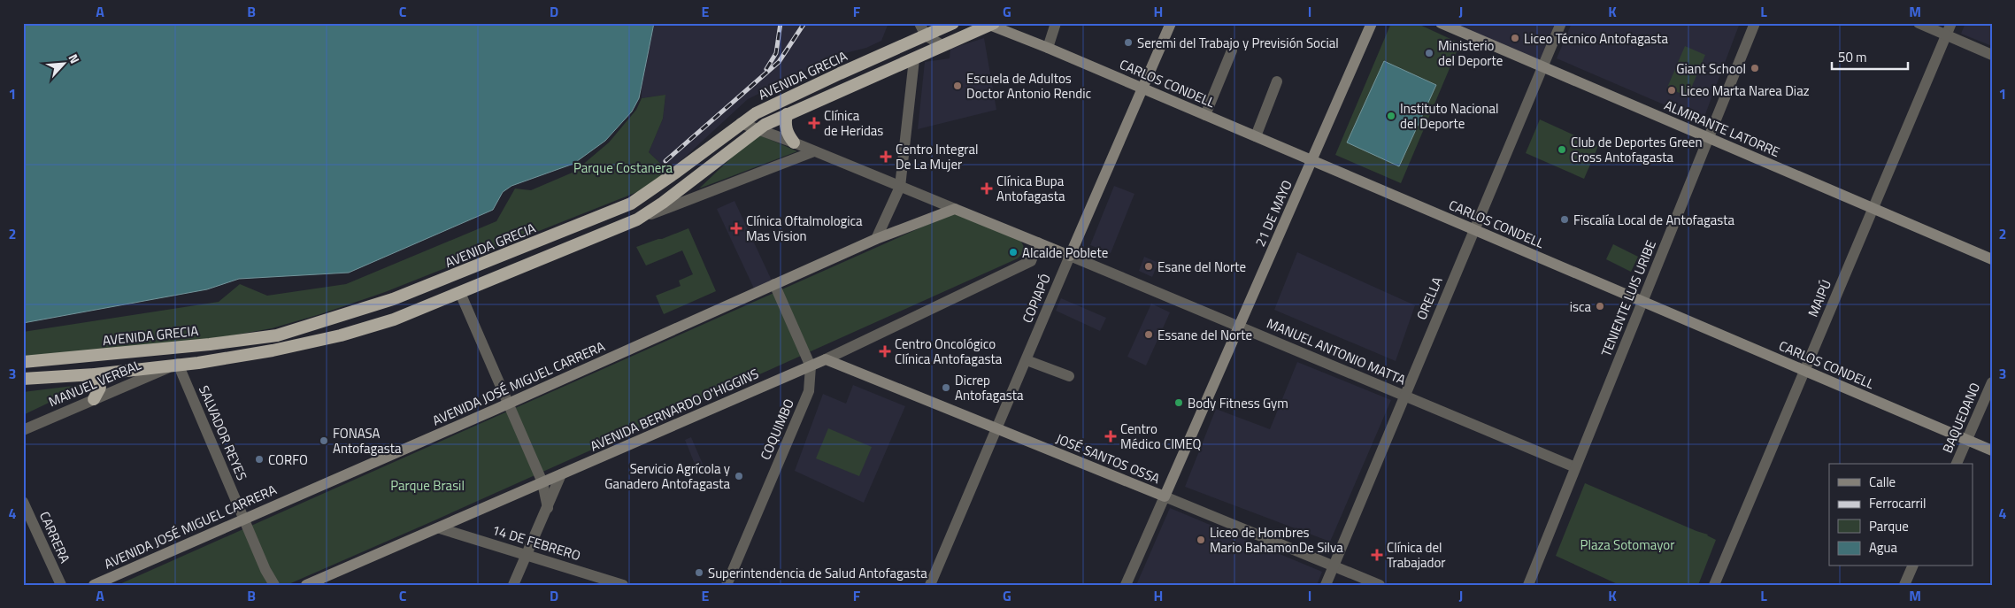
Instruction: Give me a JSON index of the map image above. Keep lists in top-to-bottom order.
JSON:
{
  "streets": {
    "highway": ["AVENIDA GRECIA"],
    "main road": [
      "CARLOS CONDELL",
      "ALMIRANTE LATORRE",
      "21 DE MAYO",
      "COPIAPÓ",
      "MANUEL ANTONIO MATTA",
      "AVENIDA JOSÉ MIGUEL CARRERA",
      "AVENIDA BERNARDO O'HIGGINS",
      "JOSÉ SANTOS OSSA"
    ],
    "street": [
      "ORELLA",
      "TENIENTE LUIS URIBE",
      "MAIPÚ",
      "MANUEL VERBAL",
      "BAQUEDANO",
      "COQUIMBO",
      "SALVADOR REYES",
      "CARRERA",
      "14 DE FEBRERO"
    ]
  },
  "crossings": [
    ["AVENIDA GRECIA", "MANUEL ANTONIO MATTA"],
    ["CARLOS CONDELL", "21 DE MAYO"],
    ["CARLOS CONDELL", "COPIAPÓ"],
    ["CARLOS CONDELL", "ORELLA"],
    ["CARLOS CONDELL", "TENIENTE LUIS URIBE"],
    ["CARLOS CONDELL", "MAIPÚ"],
    ["CARLOS CONDELL", "BAQUEDANO"],
    ["ALMIRANTE LATORRE", "ORELLA"],
    ["ALMIRANTE LATORRE", "TENIENTE LUIS URIBE"],
    ["ALMIRANTE LATORRE", "MAIPÚ"],
    ["21 DE MAYO", "MANUEL ANTONIO MATTA"],
    ["21 DE MAYO", "JOSÉ SANTOS OSSA"],
    ["COPIAPÓ", "MANUEL ANTONIO MATTA"],
    ["COPIAPÓ", "JOSÉ SANTOS OSSA"],
    ["ORELLA", "MANUEL ANTONIO MATTA"],
    ["ORELLA", "JOSÉ SANTOS OSSA"],
    ["TENIENTE LUIS URIBE", "MANUEL ANTONIO MATTA"],
    ["MANUEL ANTONIO MATTA", "AVENIDA JOSÉ MIGUEL CARRERA"],
    ["MANUEL ANTONIO MATTA", "AVENIDA BERNARDO O'HIGGINS"],
    ["MANUEL VERBAL", "SALVADOR REYES"],
    ["AVENIDA JOSÉ MIGUEL CARRERA", "COQUIMBO"],
    ["AVENIDA JOSÉ MIGUEL CARRERA", "SALVADOR REYES"],
    ["AVENIDA BERNARDO O'HIGGINS", "COQUIMBO"],
    ["AVENIDA BERNARDO O'HIGGINS", "JOSÉ SANTOS OSSA"],
    ["AVENIDA BERNARDO O'HIGGINS", "14 DE FEBRERO"]
  ],
  "parks": ["Parque Costanera", "Parque Brasil", "Plaza Sotomayor"],
  "places": {
    "other": [
      "Liceo Técnico Antofagasta",
      "Seremi del Trabajo y Previsión Social",
      "Ministerio del Deporte",
      "Giant School",
      "Escuela de Adultos Doctor Antonio Rendic",
      "Liceo Marta Narea Diaz",
      "Instituto Nacional del Deporte",
      "Club de Deportes Green Cross Antofagasta",
      "Fiscalía Local de Antofagasta",
      "Alcalde Poblete",
      "Esane del Norte",
      "isca",
      "Essane del Norte",
      "Dicrep Antofagasta",
      "Body Fitness Gym",
      "FONASA Antofagasta",
      "CORFO",
      "Servicio Agrícola y Ganadero Antofagasta",
      "Liceo de Hombres Mario BahamonDe Silva",
      "Superintendencia de Salud Antofagasta"
    ],
    "health": [
      "Clínica de Heridas",
      "Centro Integral De La Mujer",
      "Clínica Bupa Antofagasta",
      "Clínica Oftalmologica Mas Vision",
      "Centro Oncológico Clínica Antofagasta",
      "Centro Médico CIMEQ",
      "Clínica del Trabajador"
    ]
  },
  "legend": [
    "Calle",
    "Ferrocarril",
    "Parque",
    "Agua"
  ],
  "scale_bar": "50 m",
  "north": "top right",
  "grid": {
    "columns": [
      "A",
      "B",
      "C",
      "D",
      "E",
      "F",
      "G",
      "H",
      "I",
      "J",
      "K",
      "L",
      "M"
    ],
    "rows": [
      "1",
      "2",
      "3",
      "4"
    ]
  }
}
